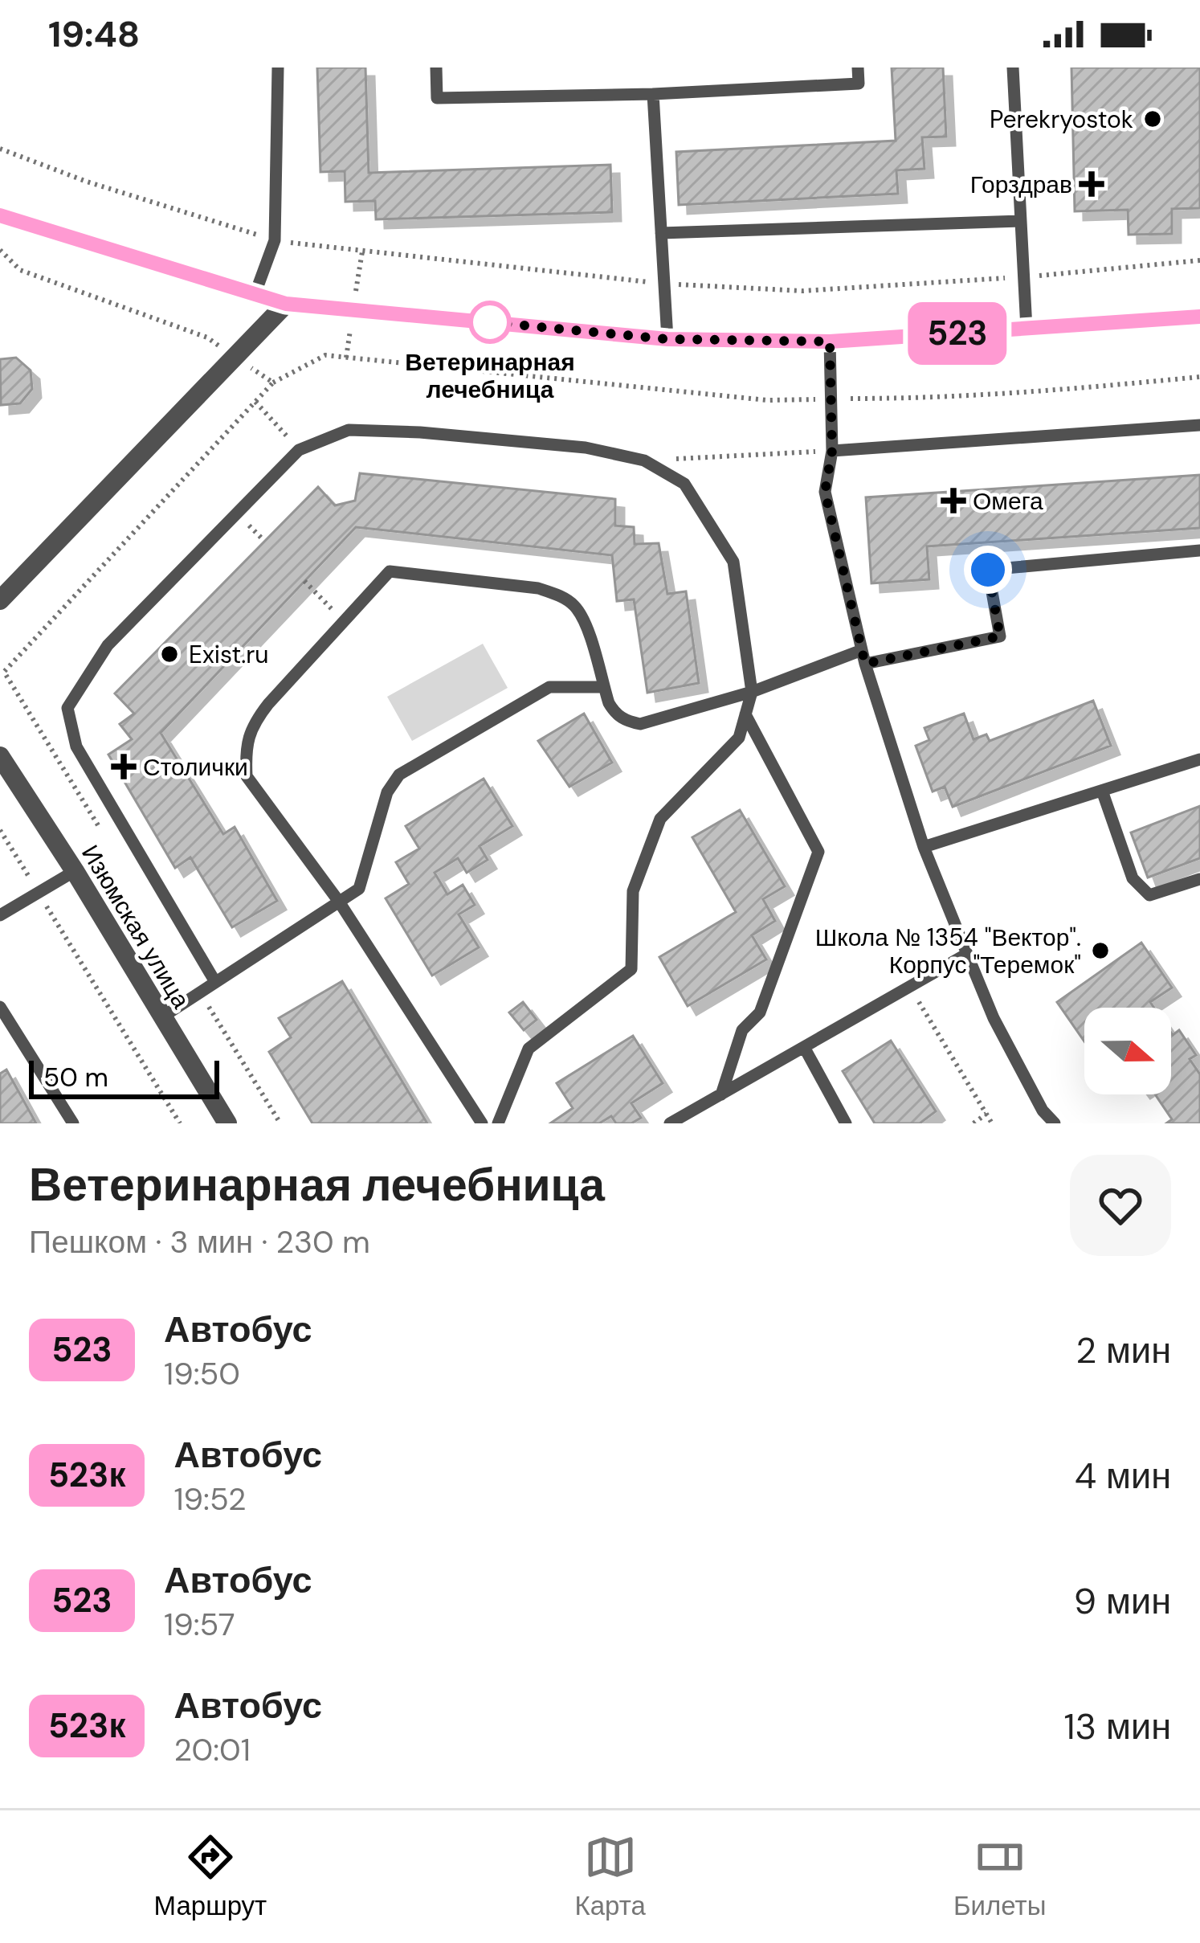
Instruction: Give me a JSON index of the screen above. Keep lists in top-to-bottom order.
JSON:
{
  "streets": {
    "street": ["Изюмская улица"]
  },
  "places": {
    "other": [
      "Perekryostok",
      "Ветеринарная лечебница",
      "Exist.ru",
      "Школа № 1354 \"Вектор\". Корпус \"Теремок\""
    ],
    "health": ["Горздрав", "Омега", "Столички"]
  },
  "lines": ["bus line 523"],
  "scale_bar": "50 m",
  "north": "right",
  "page": {
    "status": "19:48",
    "on_map": "523",
    "scale": "50 m",
    "heading": ["Ветеринарная лечебница", "Пешком · 3 мин · 230 m"],
    "list": [
      {
        "mark": "523",
        "name": "Автобус",
        "note": "19:50",
        "value": "2 мин"
      },
      {
        "mark": "523к",
        "name": "Автобус",
        "note": "19:52",
        "value": "4 мин"
      },
      {
        "mark": "523",
        "name": "Автобус",
        "note": "19:57",
        "value": "9 мин"
      },
      {
        "mark": "523к",
        "name": "Автобус",
        "note": "20:01",
        "value": "13 мин"
      }
    ],
    "tabs": ["Маршрут", "Карта", "Билеты"]
  }
}
